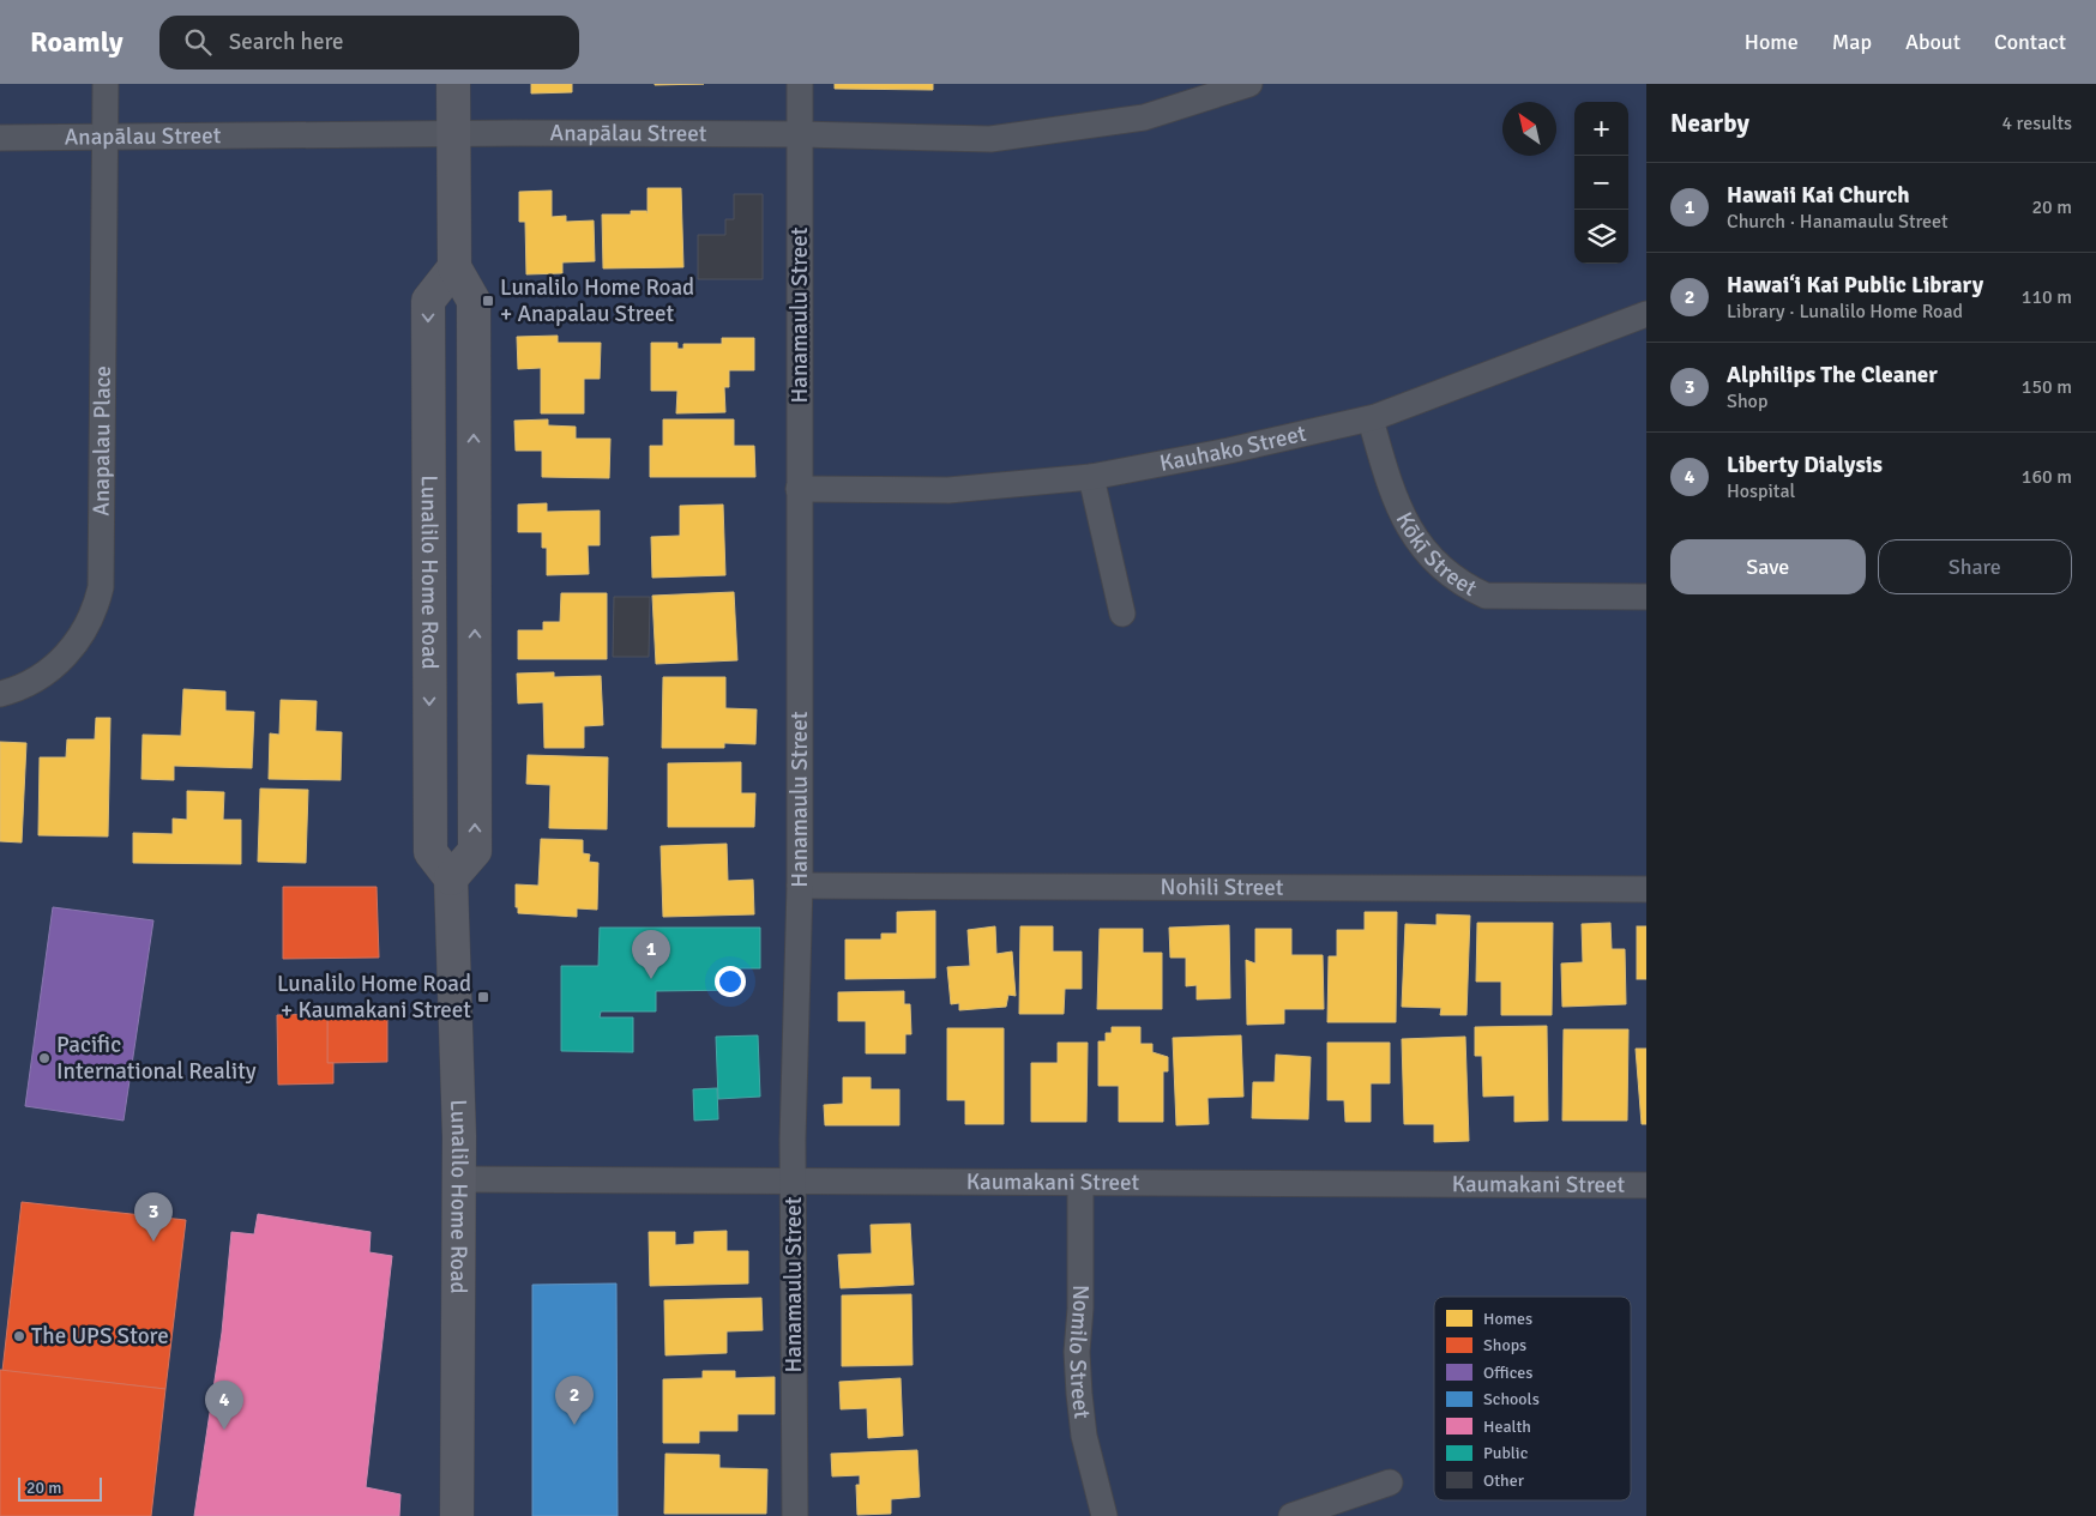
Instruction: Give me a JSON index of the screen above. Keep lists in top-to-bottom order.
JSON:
{
  "streets": {
    "main road": ["Lunalilo Home Road"],
    "street": [
      "Anapālau Street",
      "Hanamaulu Street",
      "Anapalau Place",
      "Kauhako Street",
      "Kōkī Street",
      "Nohili Street",
      "Kaumakani Street",
      "Nomilo Street"
    ]
  },
  "crossings": [
    ["Anapālau Street", "Hanamaulu Street"],
    ["Anapālau Street", "Anapalau Place"],
    ["Anapālau Street", "Lunalilo Home Road"],
    ["Hanamaulu Street", "Kauhako Street"],
    ["Hanamaulu Street", "Nohili Street"],
    ["Hanamaulu Street", "Kaumakani Street"],
    ["Kauhako Street", "Kōkī Street"],
    ["Lunalilo Home Road", "Kaumakani Street"],
    ["Kaumakani Street", "Nomilo Street"]
  ],
  "places": {
    "transit": ["Lunalilo Home Road + Anapalau Street", "Lunalilo Home Road + Kaumakani Street"],
    "other": ["Pacific International Reality", "The UPS Store"]
  },
  "legend": [
    "Homes",
    "Shops",
    "Offices",
    "Schools",
    "Health",
    "Public",
    "Other"
  ],
  "scale_bar": "20 m",
  "north": "top left",
  "page": {
    "header": "Roamly",
    "search": "Search here",
    "nav": [
      "Home",
      "Map",
      "About",
      "Contact"
    ],
    "heading": ["Nearby", "4 results"],
    "map_buttons": ["+", "−"],
    "list": [
      {
        "mark": "1",
        "name": "Hawaii Kai Church",
        "note": "Church · Hanamaulu Street",
        "value": "20 m"
      },
      {
        "mark": "2",
        "name": "Hawaiʻi Kai Public Library",
        "note": "Library · Lunalilo Home Road",
        "value": "110 m"
      },
      {
        "mark": "3",
        "name": "Alphilips The Cleaner",
        "note": "Shop",
        "value": "150 m"
      },
      {
        "mark": "4",
        "name": "Liberty Dialysis",
        "note": "Hospital",
        "value": "160 m"
      }
    ],
    "buttons": ["Save", "Share"],
    "pins": [
      "1",
      "3",
      "2",
      "4"
    ],
    "scale": "20 m"
  }
}
